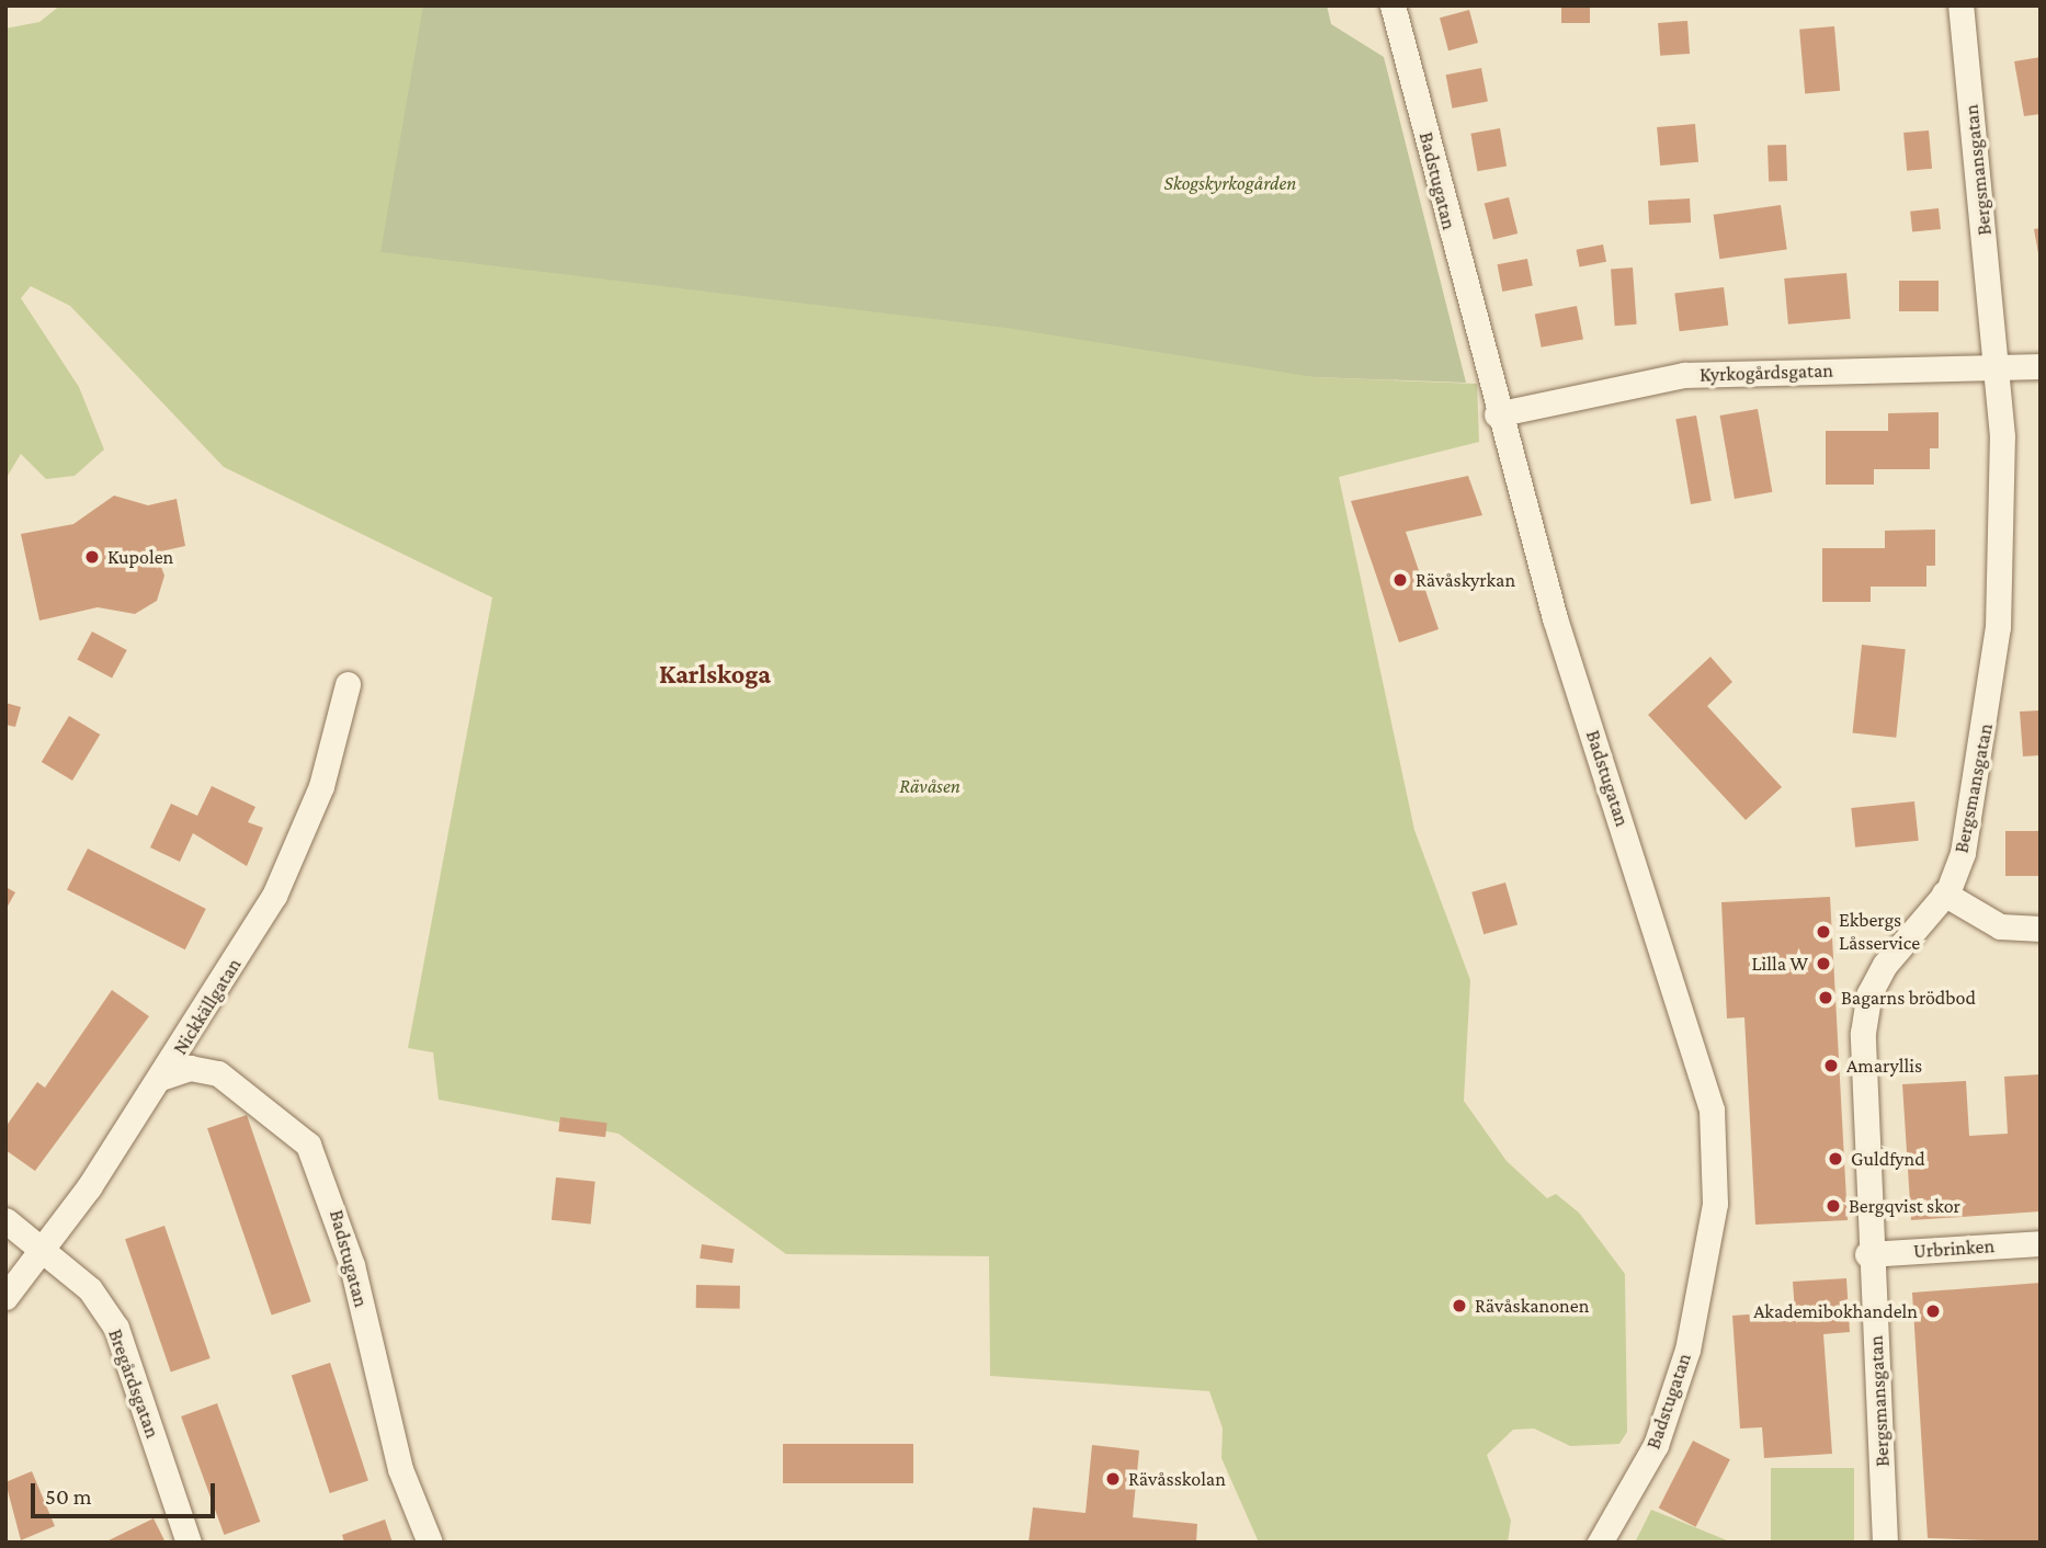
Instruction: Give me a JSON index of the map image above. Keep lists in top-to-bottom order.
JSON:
{
  "streets": {
    "street": [
      "Bergsmansgatan",
      "Badstugatan",
      "Kyrkogårdsgatan",
      "Nickkällgatan",
      "Urbrinken",
      "Bregårdsgatan"
    ]
  },
  "crossings": [
    ["Bergsmansgatan", "Kyrkogårdsgatan"],
    ["Bergsmansgatan", "Urbrinken"],
    ["Badstugatan", "Kyrkogårdsgatan"],
    ["Badstugatan", "Nickkällgatan"],
    ["Nickkällgatan", "Bregårdsgatan"]
  ],
  "districts": ["Karlskoga"],
  "parks": ["Skogskyrkogården", "Rävåsen"],
  "places": [
    "Kupolen",
    "Rävåskyrkan",
    "Ekbergs Låsservice",
    "Lilla W",
    "Bagarns brödbod",
    "Amaryllis",
    "Guldfynd",
    "Bergqvist skor",
    "Rävåskanonen",
    "Akademibokhandeln",
    "Rävåsskolan"
  ],
  "scale_bar": "50 m"
}
